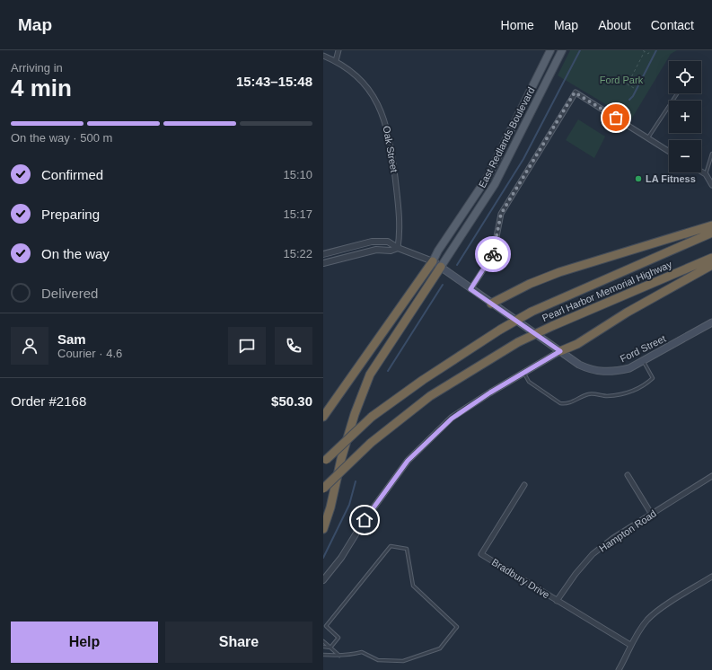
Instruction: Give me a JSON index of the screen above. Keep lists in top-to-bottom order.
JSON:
{
  "streets": {
    "highway": ["Pearl Harbor Memorial Highway"],
    "main road": ["East Redlands Boulevard", "Ford Street"],
    "street": ["Oak Street", "Hampton Road", "Bradbury Drive"]
  },
  "crossings": [
    ["East Redlands Boulevard", "Ford Street"],
    ["Oak Street", "Ford Street"],
    ["Hampton Road", "Bradbury Drive"]
  ],
  "parks": ["Ford Park"],
  "places": ["LA Fitness"],
  "page": {
    "header": "Map",
    "nav": [
      "Home",
      "Map",
      "About",
      "Contact"
    ],
    "heading": ["4 min", "Arriving in", "15:43–15:48"],
    "panel": [
      "Sam",
      "Courier · 4.6",
      "Order #2168",
      "$50.30"
    ],
    "map_buttons": ["+", "−"],
    "bar": "On the way · 500 m",
    "list": [
      ["Confirmed", "15:10"],
      ["Preparing", "15:17"],
      ["On the way", "15:22"],
      "Delivered"
    ],
    "buttons": ["Help", "Share"]
  }
}
